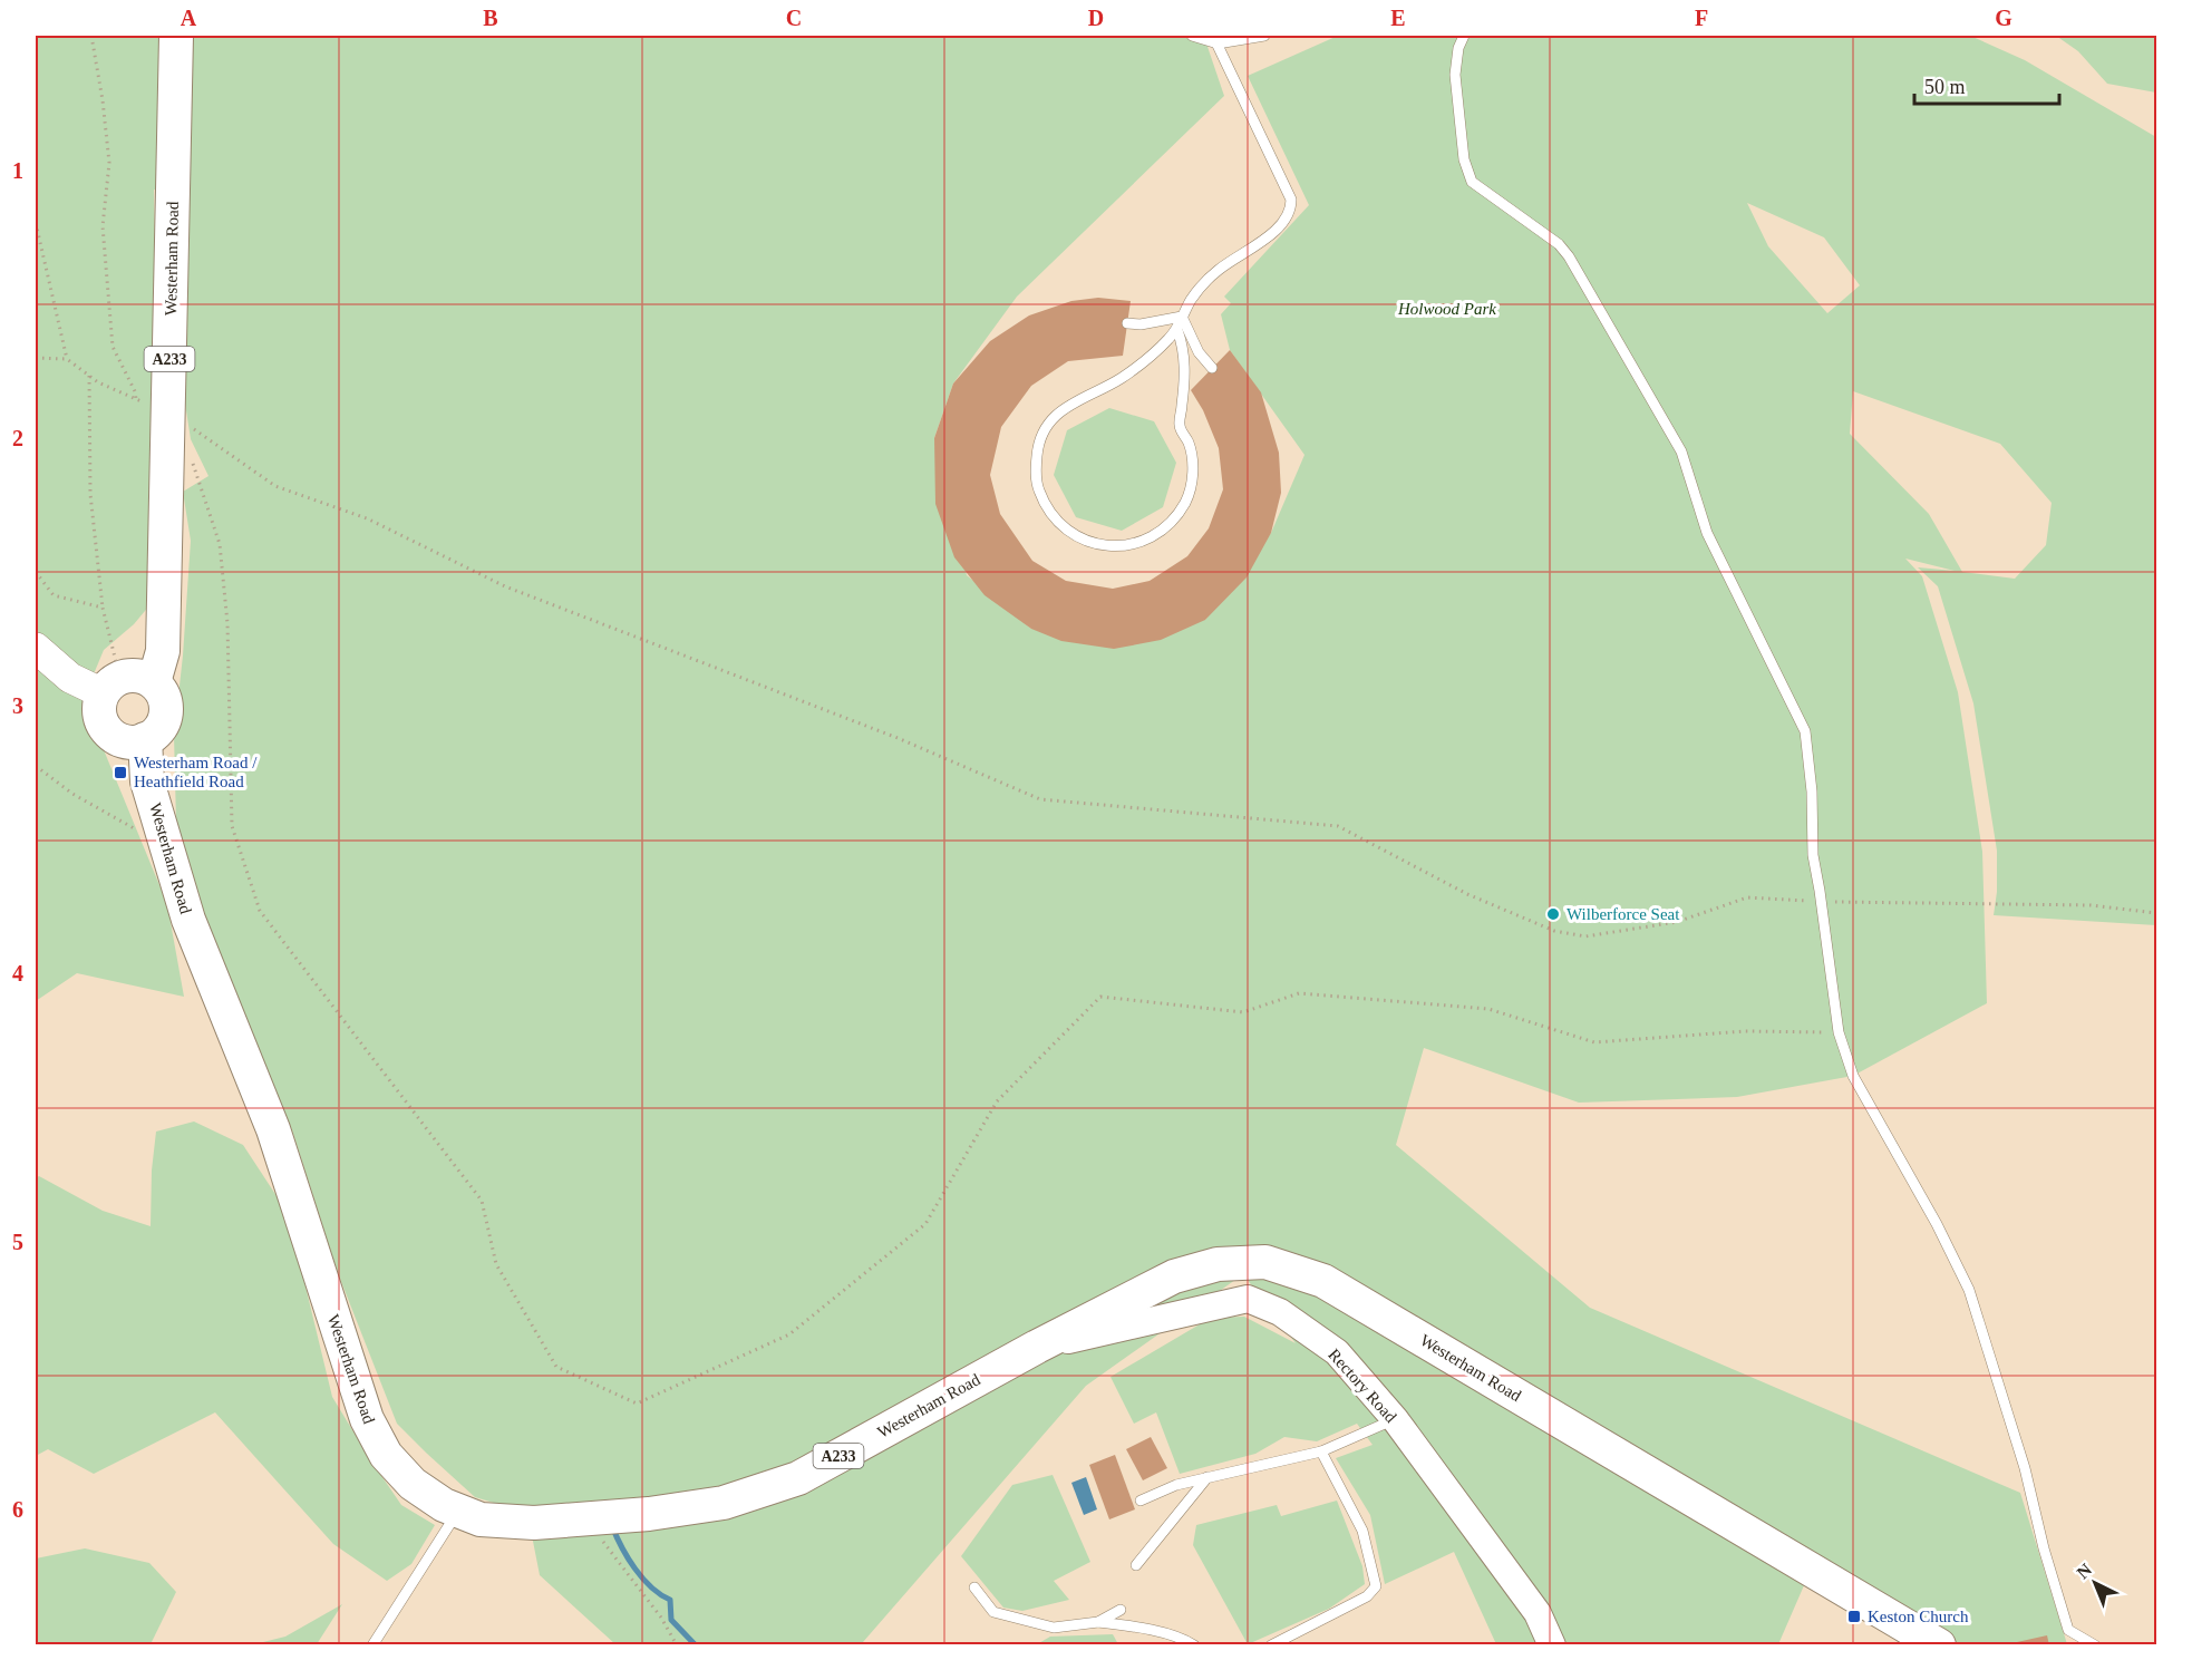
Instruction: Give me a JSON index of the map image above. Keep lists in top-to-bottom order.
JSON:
{
  "streets": {
    "main road": ["Westerham Road", "A233"],
    "street": ["Rectory Road"]
  },
  "crossings": [
    ["Westerham Road", "Rectory Road"]
  ],
  "parks": ["Holwood Park"],
  "places": {
    "transit": ["Westerham Road / Heathfield Road", "Keston Church"],
    "other": ["Wilberforce Seat"]
  },
  "scale_bar": "50 m",
  "north": "top left",
  "grid": {
    "columns": [
      "A",
      "B",
      "C",
      "D",
      "E",
      "F",
      "G"
    ],
    "rows": [
      "1",
      "2",
      "3",
      "4",
      "5",
      "6"
    ]
  }
}
